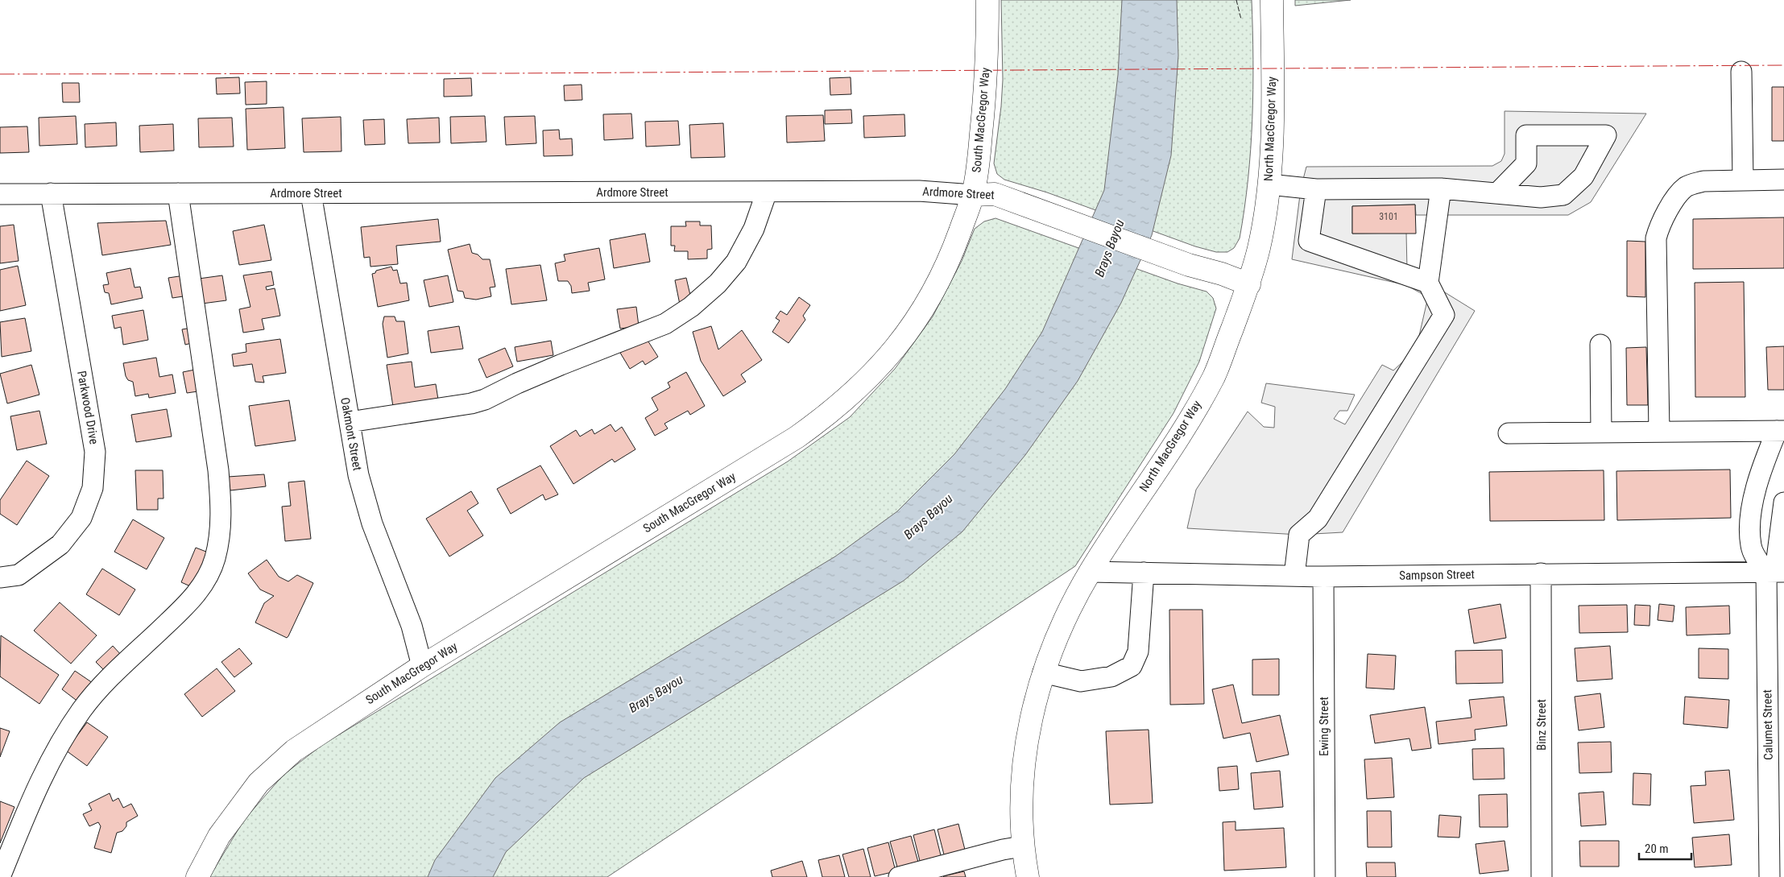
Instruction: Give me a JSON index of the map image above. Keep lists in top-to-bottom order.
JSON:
{
  "streets": {
    "main road": ["South MacGregor Way", "North MacGregor Way", "Ardmore Street"],
    "street": [
      "Parkwood Drive",
      "Oakmont Street",
      "Sampson Street",
      "Binz Street",
      "Calumet Street",
      "Ewing Street"
    ]
  },
  "crossings": [
    ["South MacGregor Way", "Ardmore Street"],
    ["South MacGregor Way", "Oakmont Street"],
    ["North MacGregor Way", "Ardmore Street"],
    ["North MacGregor Way", "Sampson Street"],
    ["Ardmore Street", "Parkwood Drive"],
    ["Ardmore Street", "Oakmont Street"],
    ["Sampson Street", "Binz Street"],
    ["Sampson Street", "Calumet Street"],
    ["Sampson Street", "Ewing Street"]
  ],
  "water": ["Brays Bayou"],
  "house_numbers": ["3101"],
  "scale_bar": "20 m"
}
